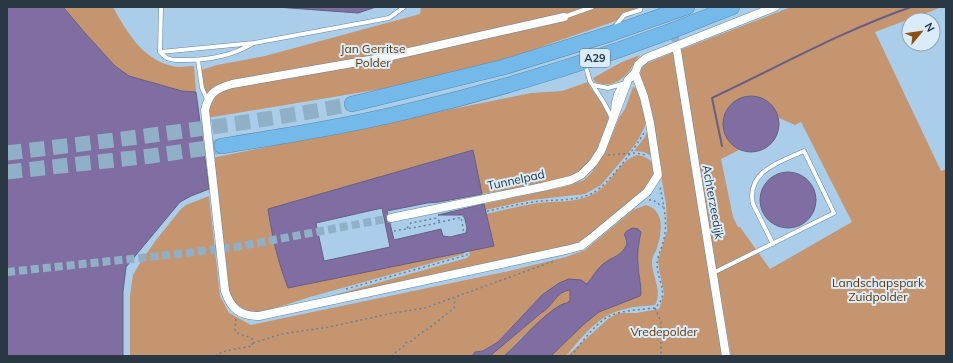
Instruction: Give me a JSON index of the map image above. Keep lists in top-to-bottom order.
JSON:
{
  "streets": {
    "highway": ["A29"],
    "street": ["Tunnelpad", "Achterzeedijk"]
  },
  "parks": ["Jan Gerritse Polder", "Landschapspark Zuidpolder", "Vredepolder"],
  "north": "top right"
}
